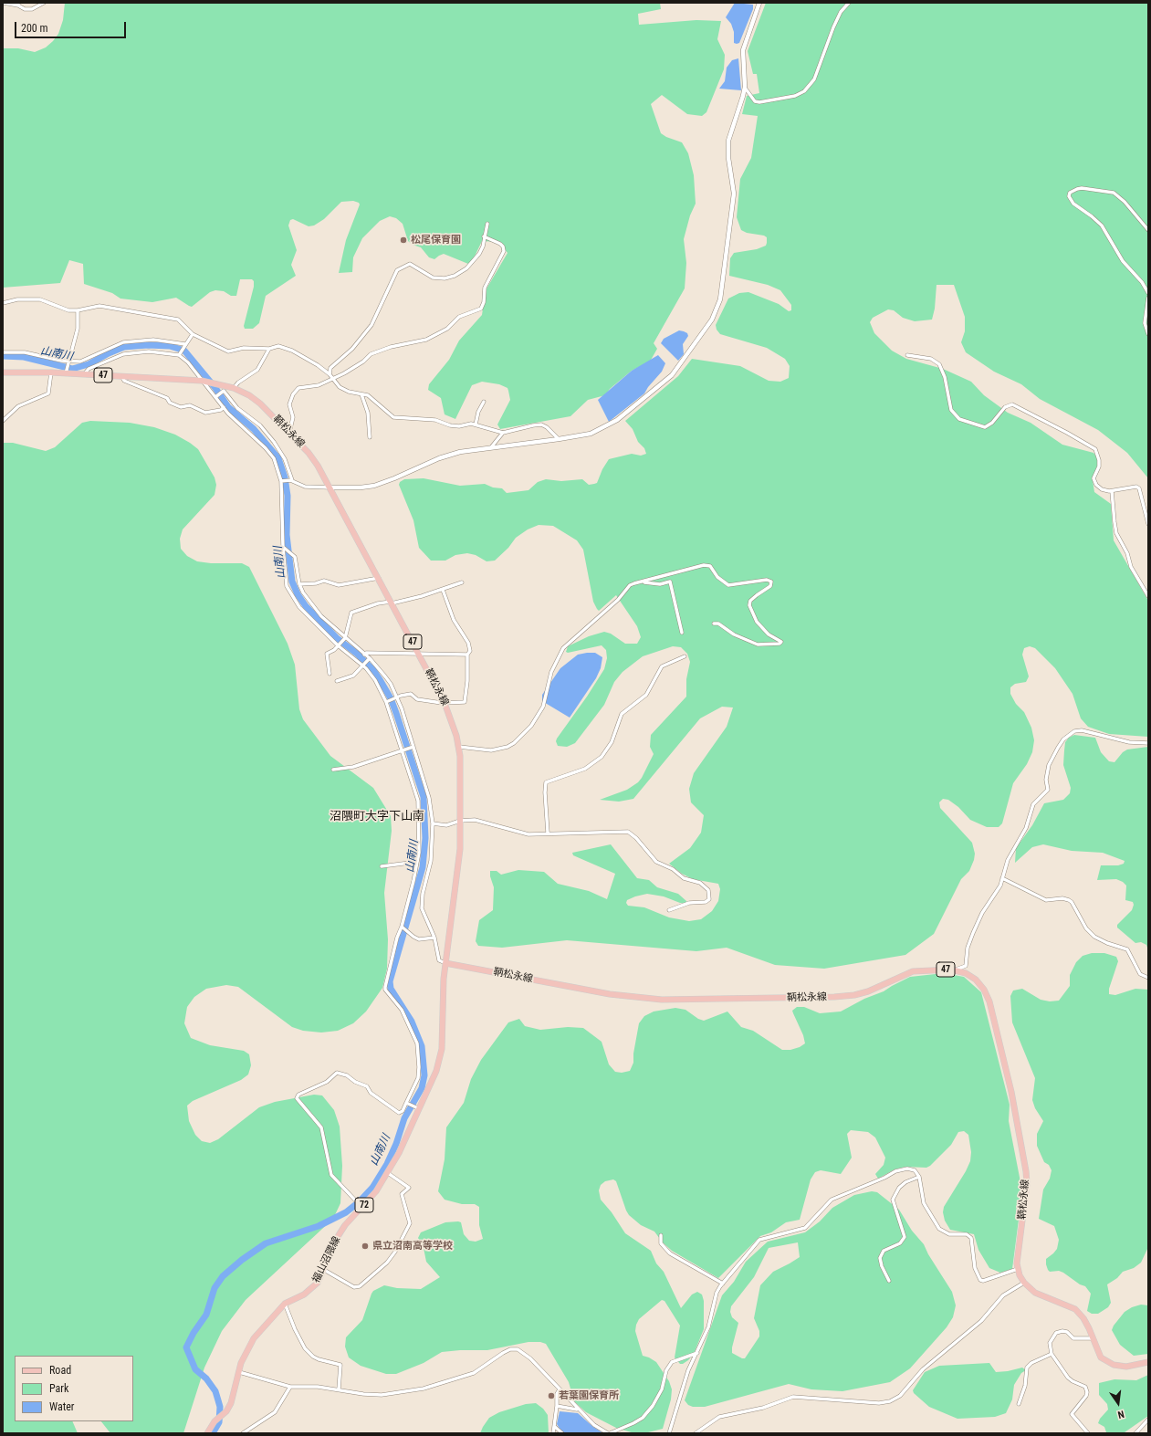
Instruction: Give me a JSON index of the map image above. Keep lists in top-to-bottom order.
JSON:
{
  "streets": {
    "main road": [
      "47",
      "鞆松永線",
      "72",
      "福山沼隈線"
    ]
  },
  "crossings": [
    ["鞆松永線", "福山沼隈線"]
  ],
  "districts": ["沼隈町大字下山南"],
  "water": ["山南川"],
  "places": ["松尾保育園", "県立沼南高等学校", "若葉園保育所"],
  "legend": ["Road", "Park", "Water"],
  "scale_bar": "200 m",
  "north": "bottom"
}
